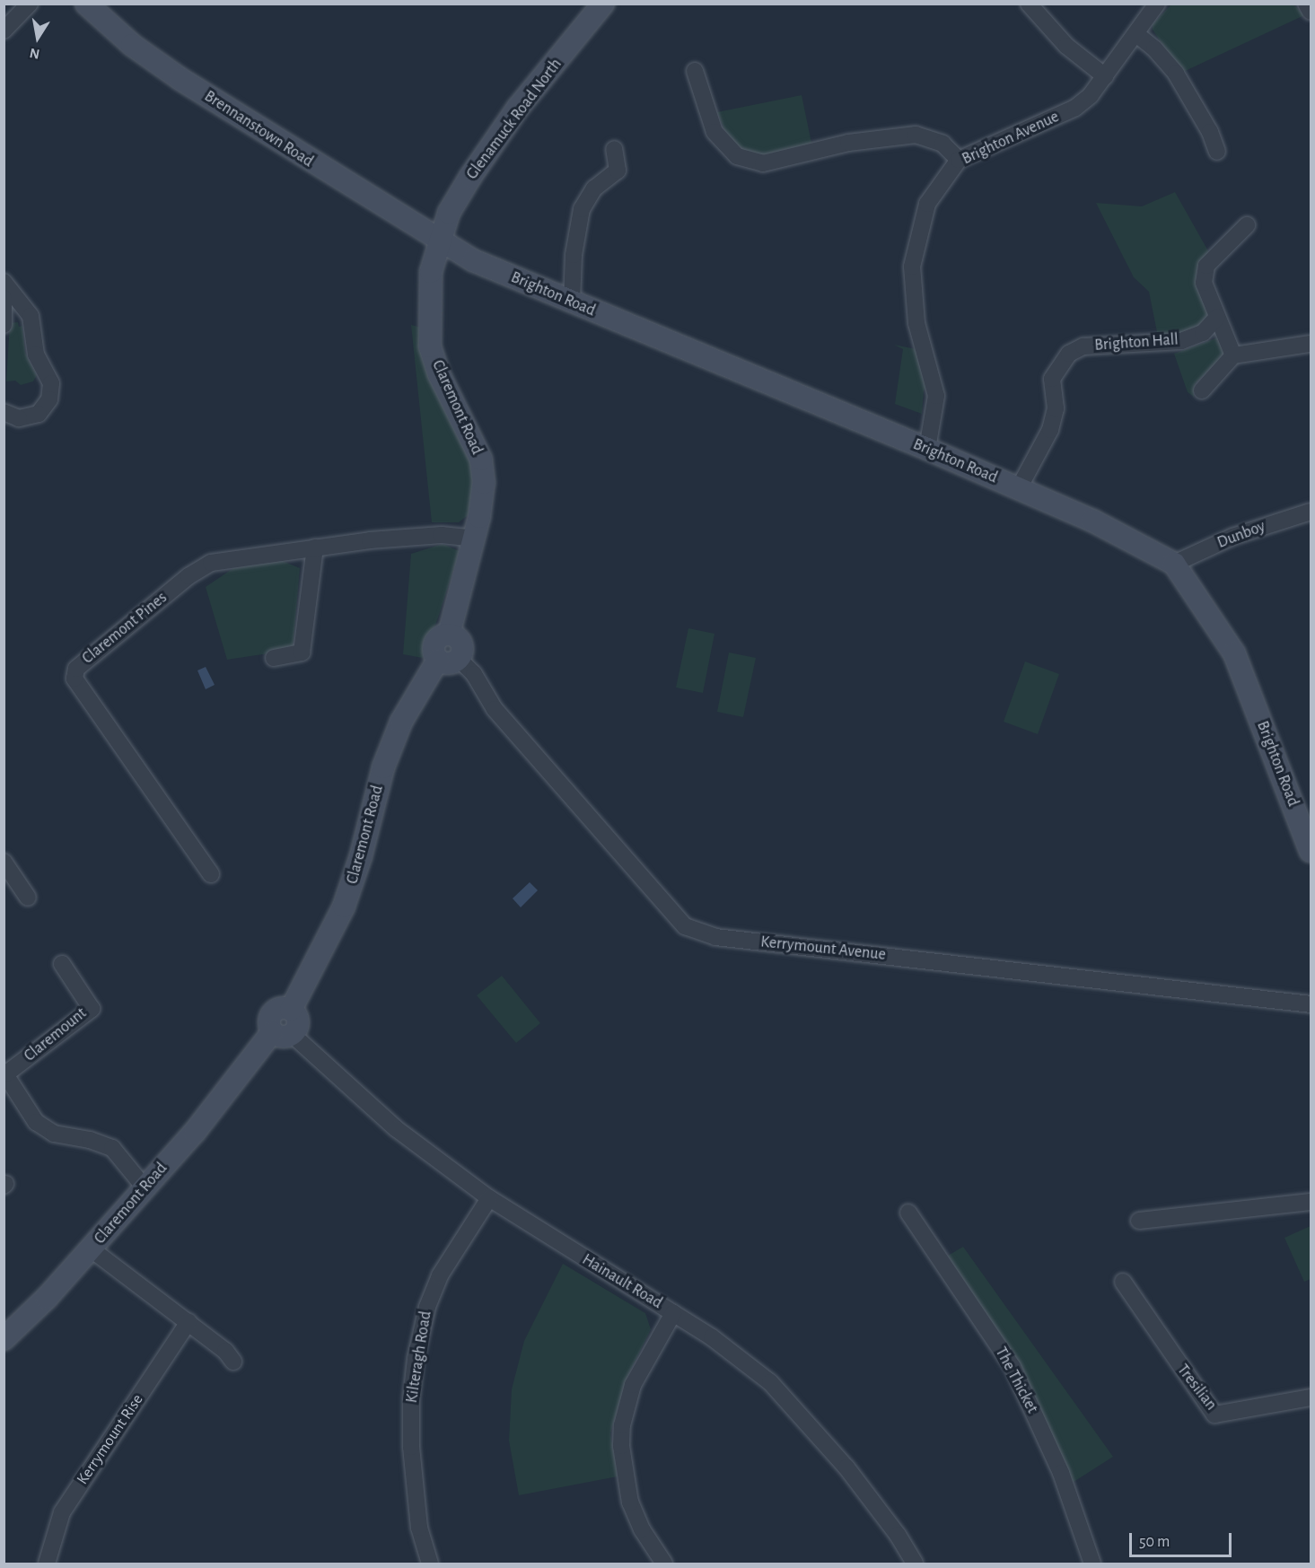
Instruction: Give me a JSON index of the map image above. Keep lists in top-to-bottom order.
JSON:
{
  "streets": {
    "main road": [
      "Glenamuck Road North",
      "Brennanstown Road",
      "Brighton Road",
      "Claremont Road"
    ],
    "street": [
      "Brighton Avenue",
      "Brighton Hall",
      "Dunboy",
      "Claremont Pines",
      "Kerrymount Avenue",
      "Claremount",
      "Hainault Road",
      "Kilteragh Road",
      "The Thicket",
      "Tresilian",
      "Kerrymount Rise"
    ]
  },
  "crossings": [
    ["Glenamuck Road North", "Brennanstown Road"],
    ["Glenamuck Road North", "Brighton Road"],
    ["Glenamuck Road North", "Claremont Road"],
    ["Brennanstown Road", "Brighton Road"],
    ["Brennanstown Road", "Claremont Road"],
    ["Brighton Avenue", "Brighton Road"],
    ["Brighton Road", "Brighton Hall"],
    ["Brighton Road", "Claremont Road"],
    ["Brighton Road", "Dunboy"],
    ["Claremont Road", "Claremont Pines"],
    ["Claremont Road", "Kerrymount Avenue"],
    ["Claremont Road", "Claremount"],
    ["Claremont Road", "Hainault Road"],
    ["Hainault Road", "Kilteragh Road"]
  ],
  "scale_bar": "50 m",
  "north": "bottom"
}
